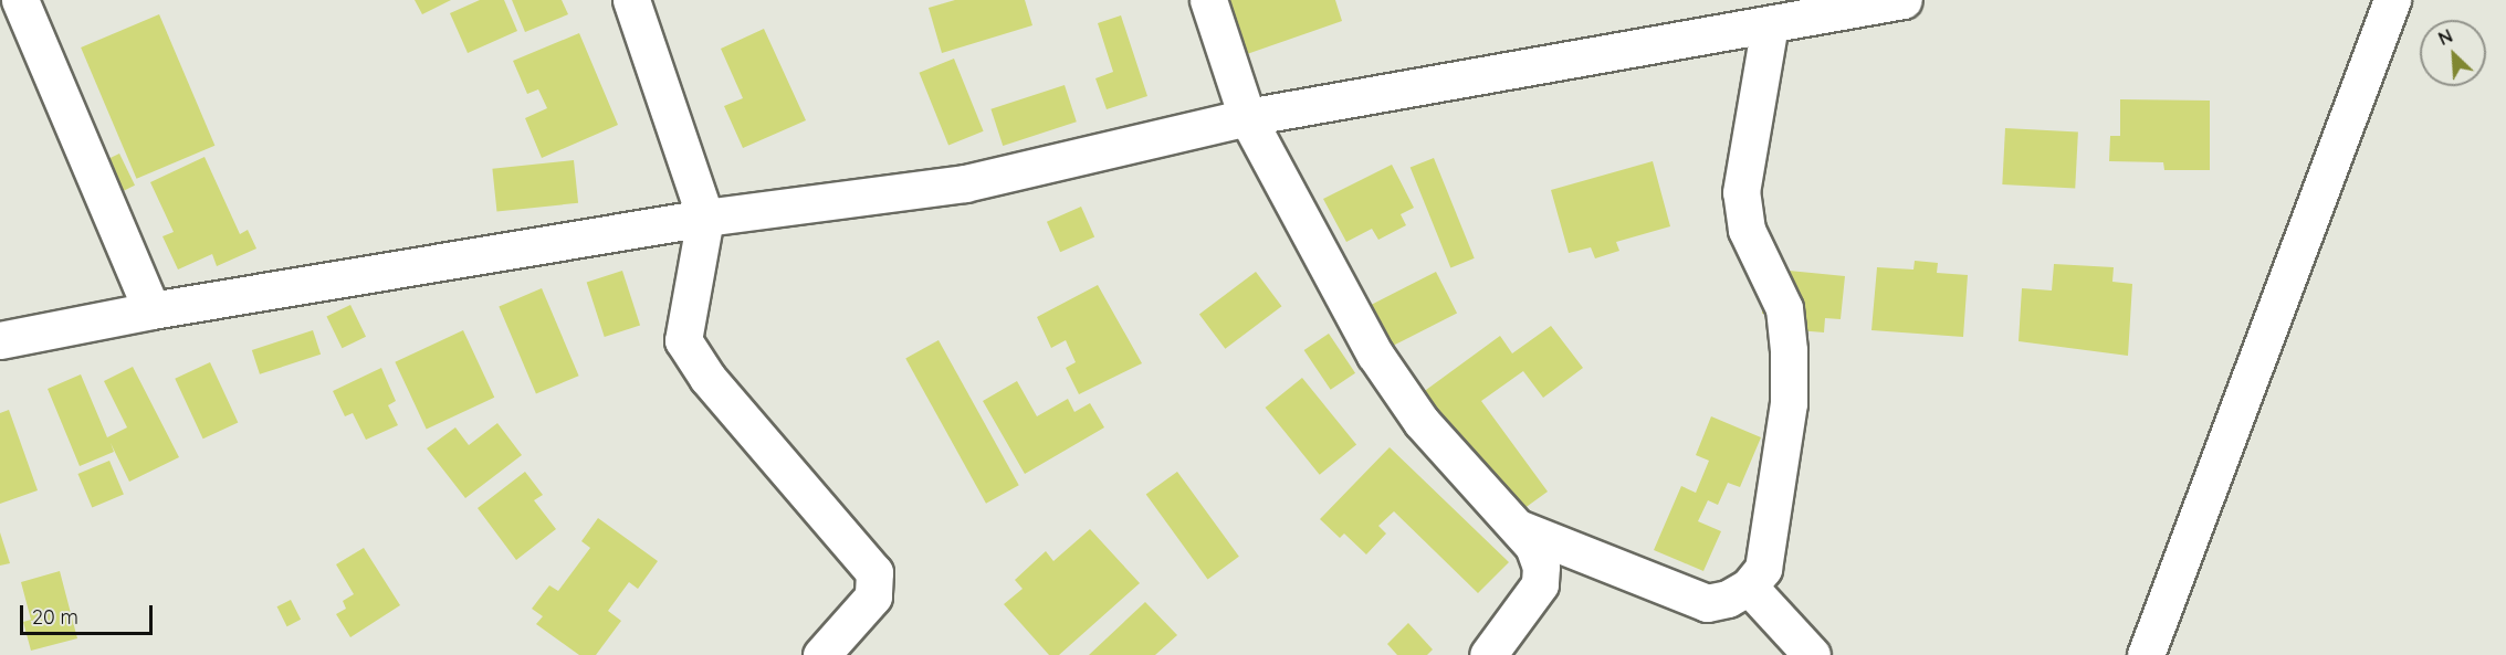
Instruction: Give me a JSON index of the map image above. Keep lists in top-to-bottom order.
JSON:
{
  "scale_bar": "20 m",
  "north": "top left"
}
